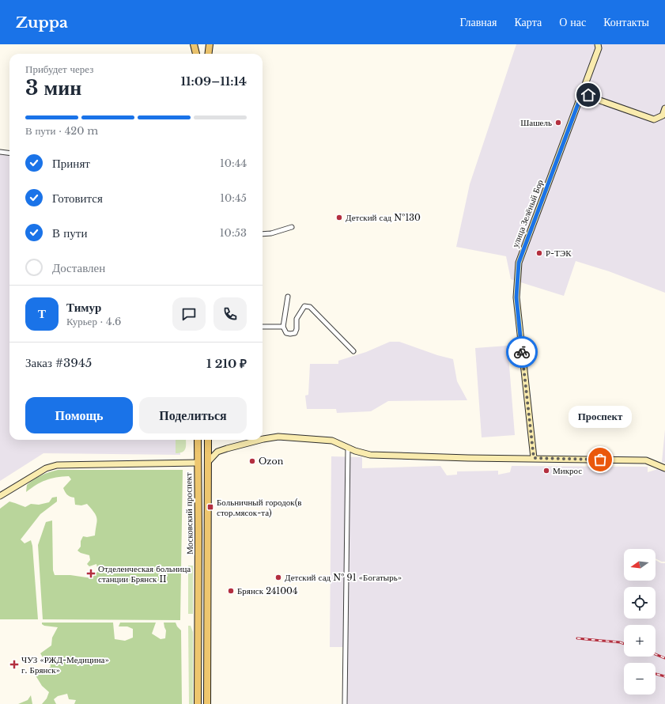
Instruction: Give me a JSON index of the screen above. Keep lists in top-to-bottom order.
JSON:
{
  "streets": {
    "main road": ["Московский проспект"],
    "street": ["улица Зелёный Бор"]
  },
  "places": {
    "other": [
      "Шашель",
      "Детский сад №130",
      "Р-ТЭК",
      "Проспект",
      "Ozon",
      "Микрос",
      "Детский сад № 91 «Богатырь»",
      "Брянск 241004"
    ],
    "transit": ["Больничный городок(в стор.мясок-та)"],
    "health": ["Отделенческая больница станции Брянск II", "ЧУЗ «РЖД-Медицина» г. Брянск»"]
  },
  "north": "left",
  "page": {
    "header": "Zuppa",
    "nav": [
      "Главная",
      "Карта",
      "О нас",
      "Контакты"
    ],
    "heading": ["3 мин", "Прибудет через", "11:09–11:14"],
    "panel": [
      "Тимур",
      "Курьер · 4.6",
      "Заказ #3945",
      "1 210 ₽"
    ],
    "bar": "В пути · 420 m",
    "list": [
      ["Принят", "10:44"],
      ["Готовится", "10:45"],
      ["В пути", "10:53"],
      "Доставлен"
    ],
    "round": "Т",
    "buttons": ["Помощь", "Поделиться"],
    "bubble": "Проспект",
    "map_buttons": ["+", "−"]
  }
}
